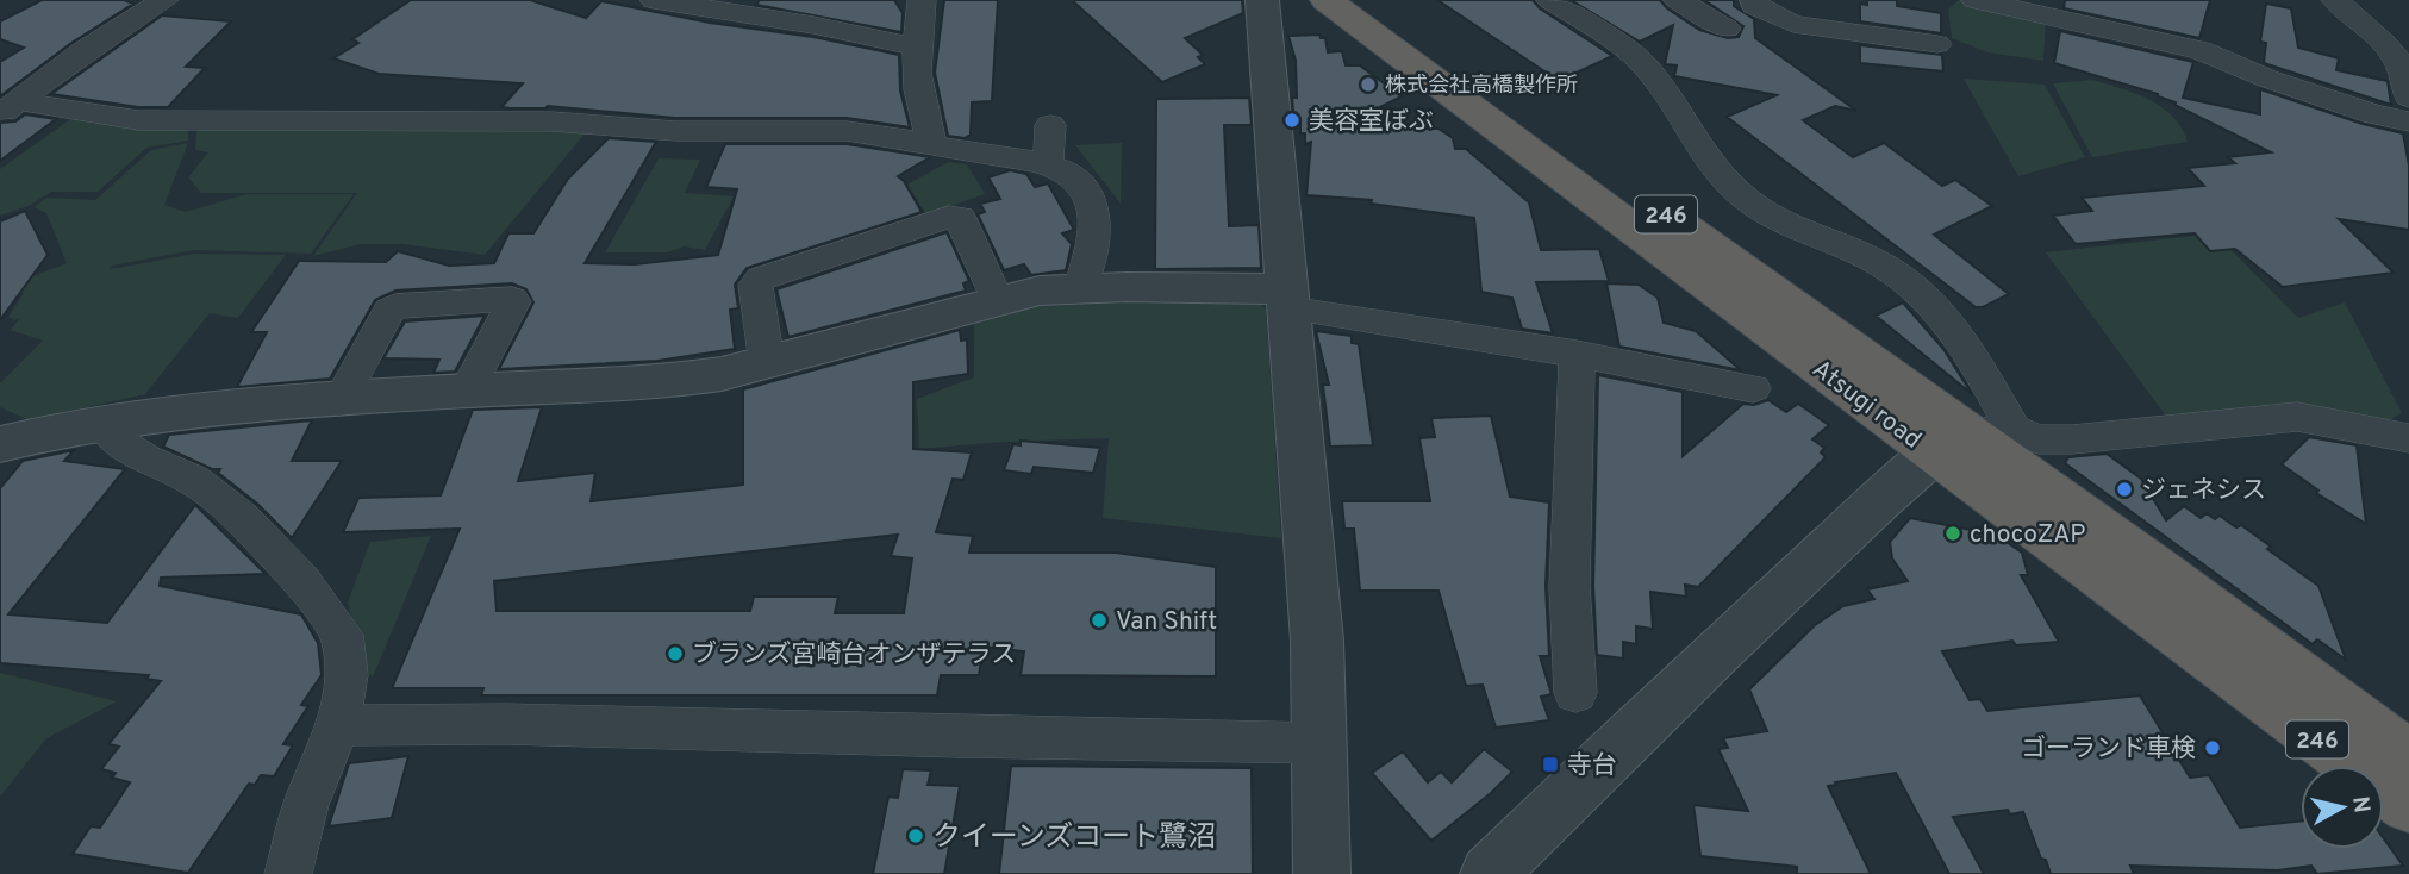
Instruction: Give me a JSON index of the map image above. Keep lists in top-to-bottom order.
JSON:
{
  "streets": {
    "highway": ["246", "Atsugi road"]
  },
  "places": {
    "other": [
      "株式会社高橋製作所",
      "美容室ぼぶ",
      "ジェネシス",
      "chocoZAP",
      "Van Shift",
      "ブランズ宮崎台オンザテラス",
      "ゴーランド車検",
      "クイーンズコート鷺沼"
    ],
    "transit": ["寺台"]
  },
  "north": "right"
}
